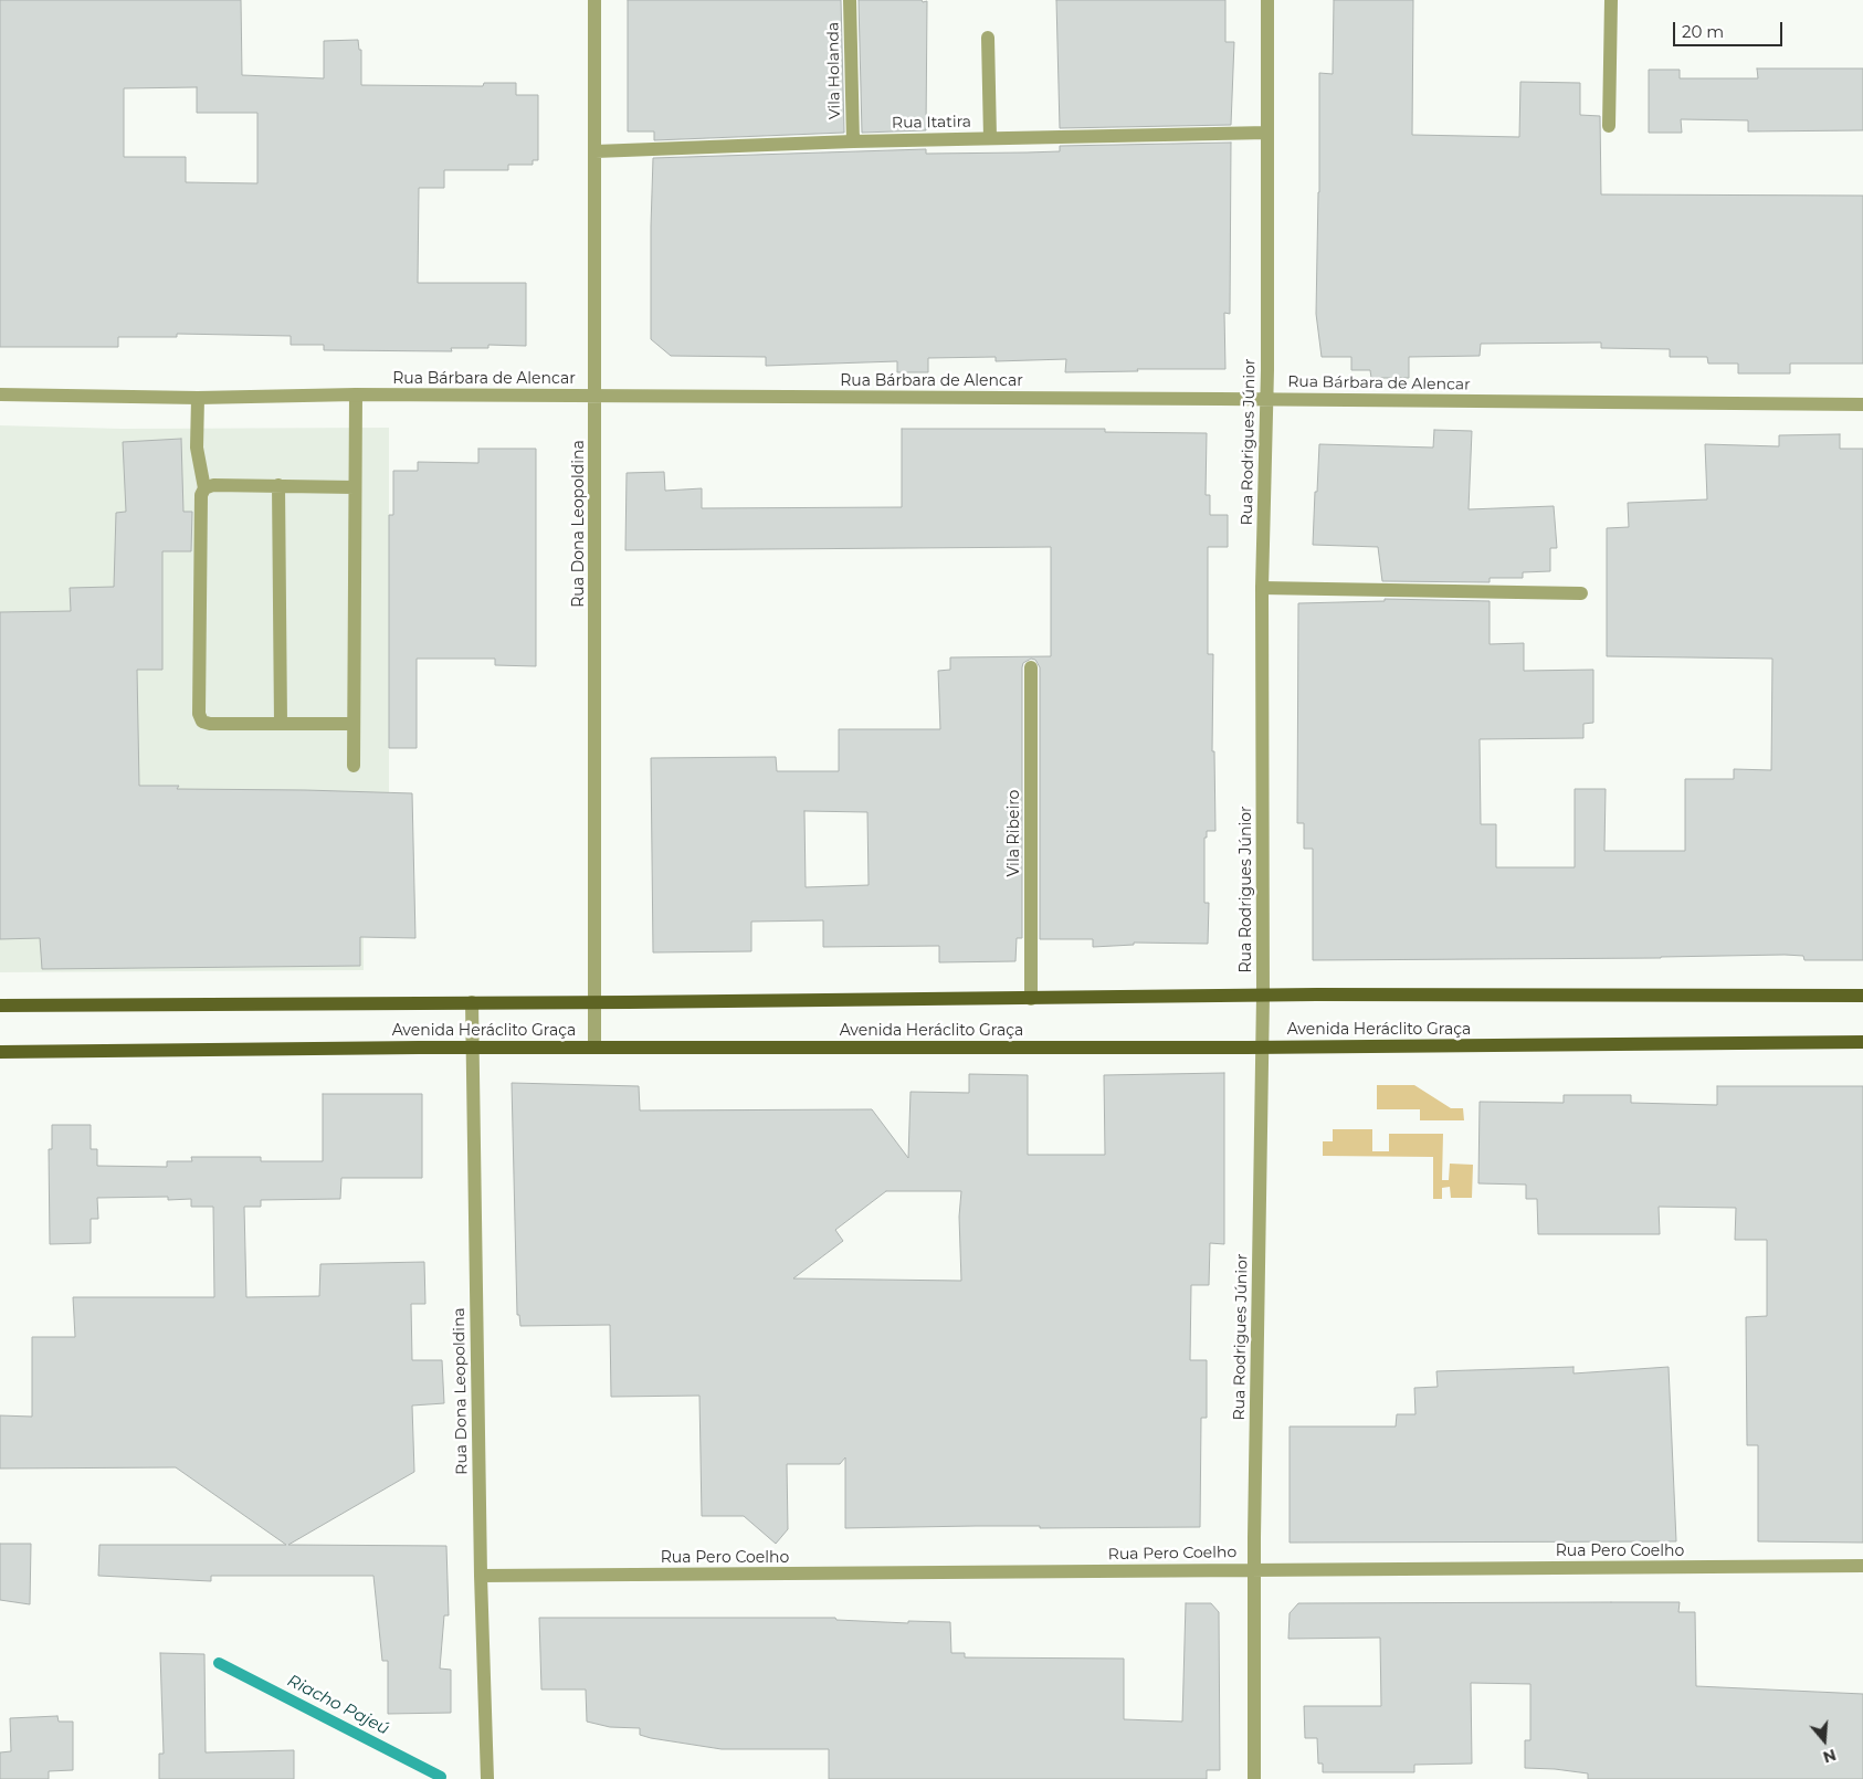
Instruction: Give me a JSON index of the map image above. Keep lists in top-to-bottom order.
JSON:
{
  "streets": {
    "main road": ["Avenida Heráclito Graça"],
    "street": [
      "Vila Holanda",
      "Rua Itatira",
      "Rua Bárbara de Alencar",
      "Rua Rodrigues Júnior",
      "Rua Dona Leopoldina",
      "Vila Ribeiro",
      "Rua Pero Coelho"
    ]
  },
  "crossings": [
    ["Vila Holanda", "Rua Itatira"],
    ["Rua Itatira", "Rua Rodrigues Júnior"],
    ["Rua Itatira", "Rua Dona Leopoldina"],
    ["Rua Bárbara de Alencar", "Rua Rodrigues Júnior"],
    ["Rua Bárbara de Alencar", "Rua Dona Leopoldina"],
    ["Rua Rodrigues Júnior", "Avenida Heráclito Graça"],
    ["Rua Rodrigues Júnior", "Rua Pero Coelho"],
    ["Rua Dona Leopoldina", "Avenida Heráclito Graça"],
    ["Rua Dona Leopoldina", "Rua Pero Coelho"],
    ["Vila Ribeiro", "Avenida Heráclito Graça"]
  ],
  "water": ["Riacho Pajeú"],
  "scale_bar": "20 m",
  "north": "bottom"
}
